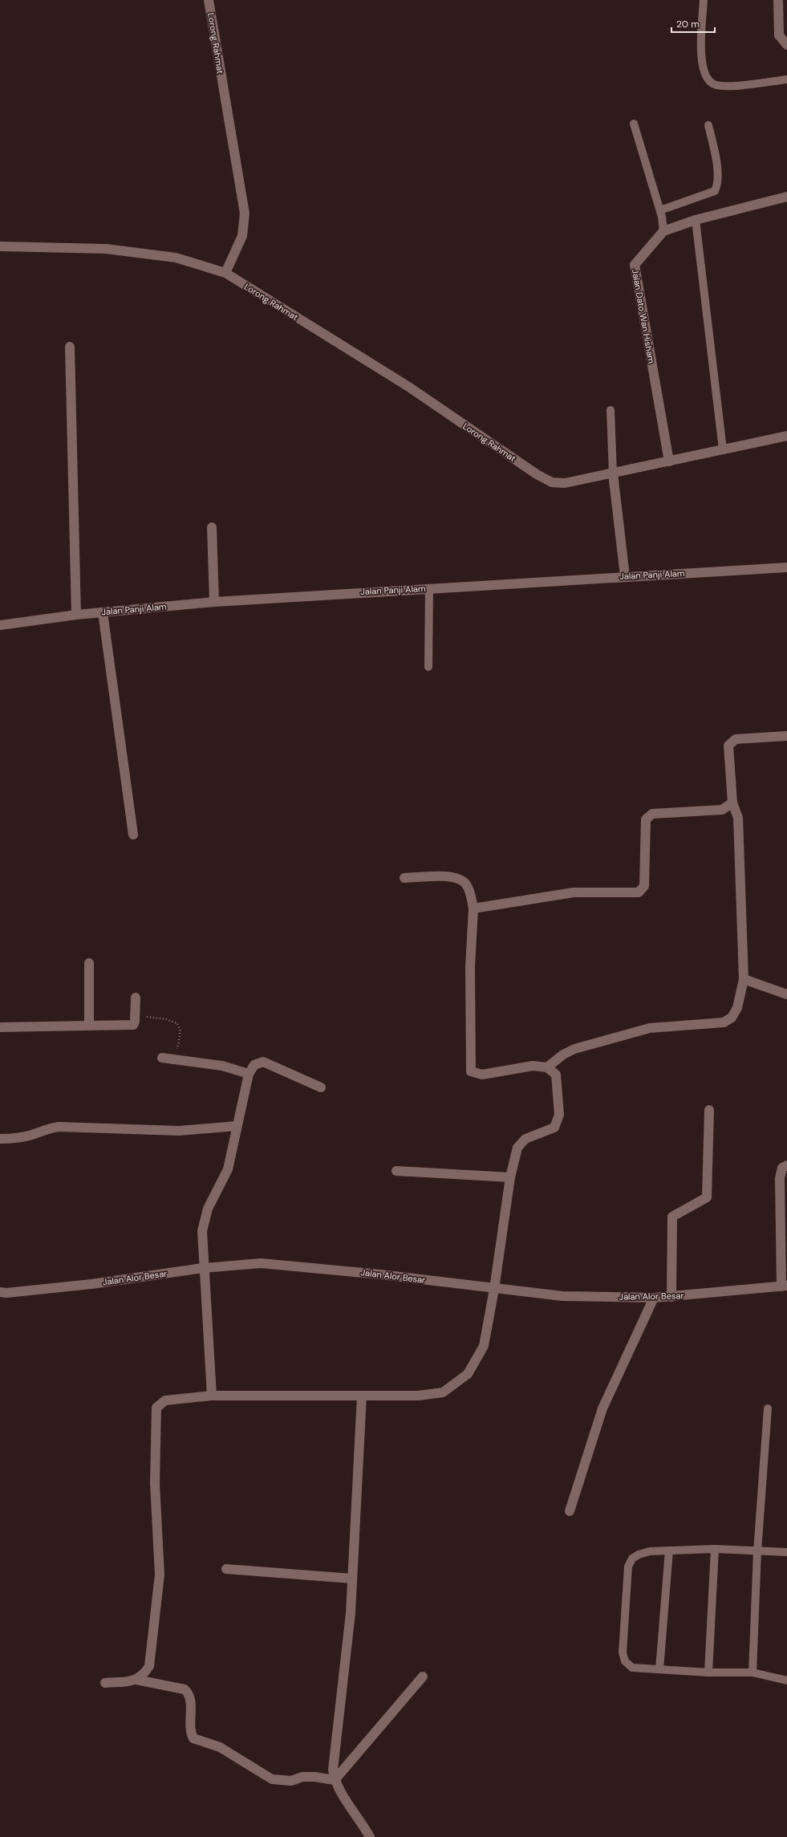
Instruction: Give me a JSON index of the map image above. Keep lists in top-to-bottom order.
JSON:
{
  "streets": {
    "street": [
      "Lorong Rahmat",
      "Jalan Dato Wan Hisham",
      "Jalan Panji Alam",
      "Jalan Alor Besar"
    ]
  },
  "crossings": [
    ["Lorong Rahmat", "Jalan Dato Wan Hisham"]
  ],
  "scale_bar": "20 m"
}
